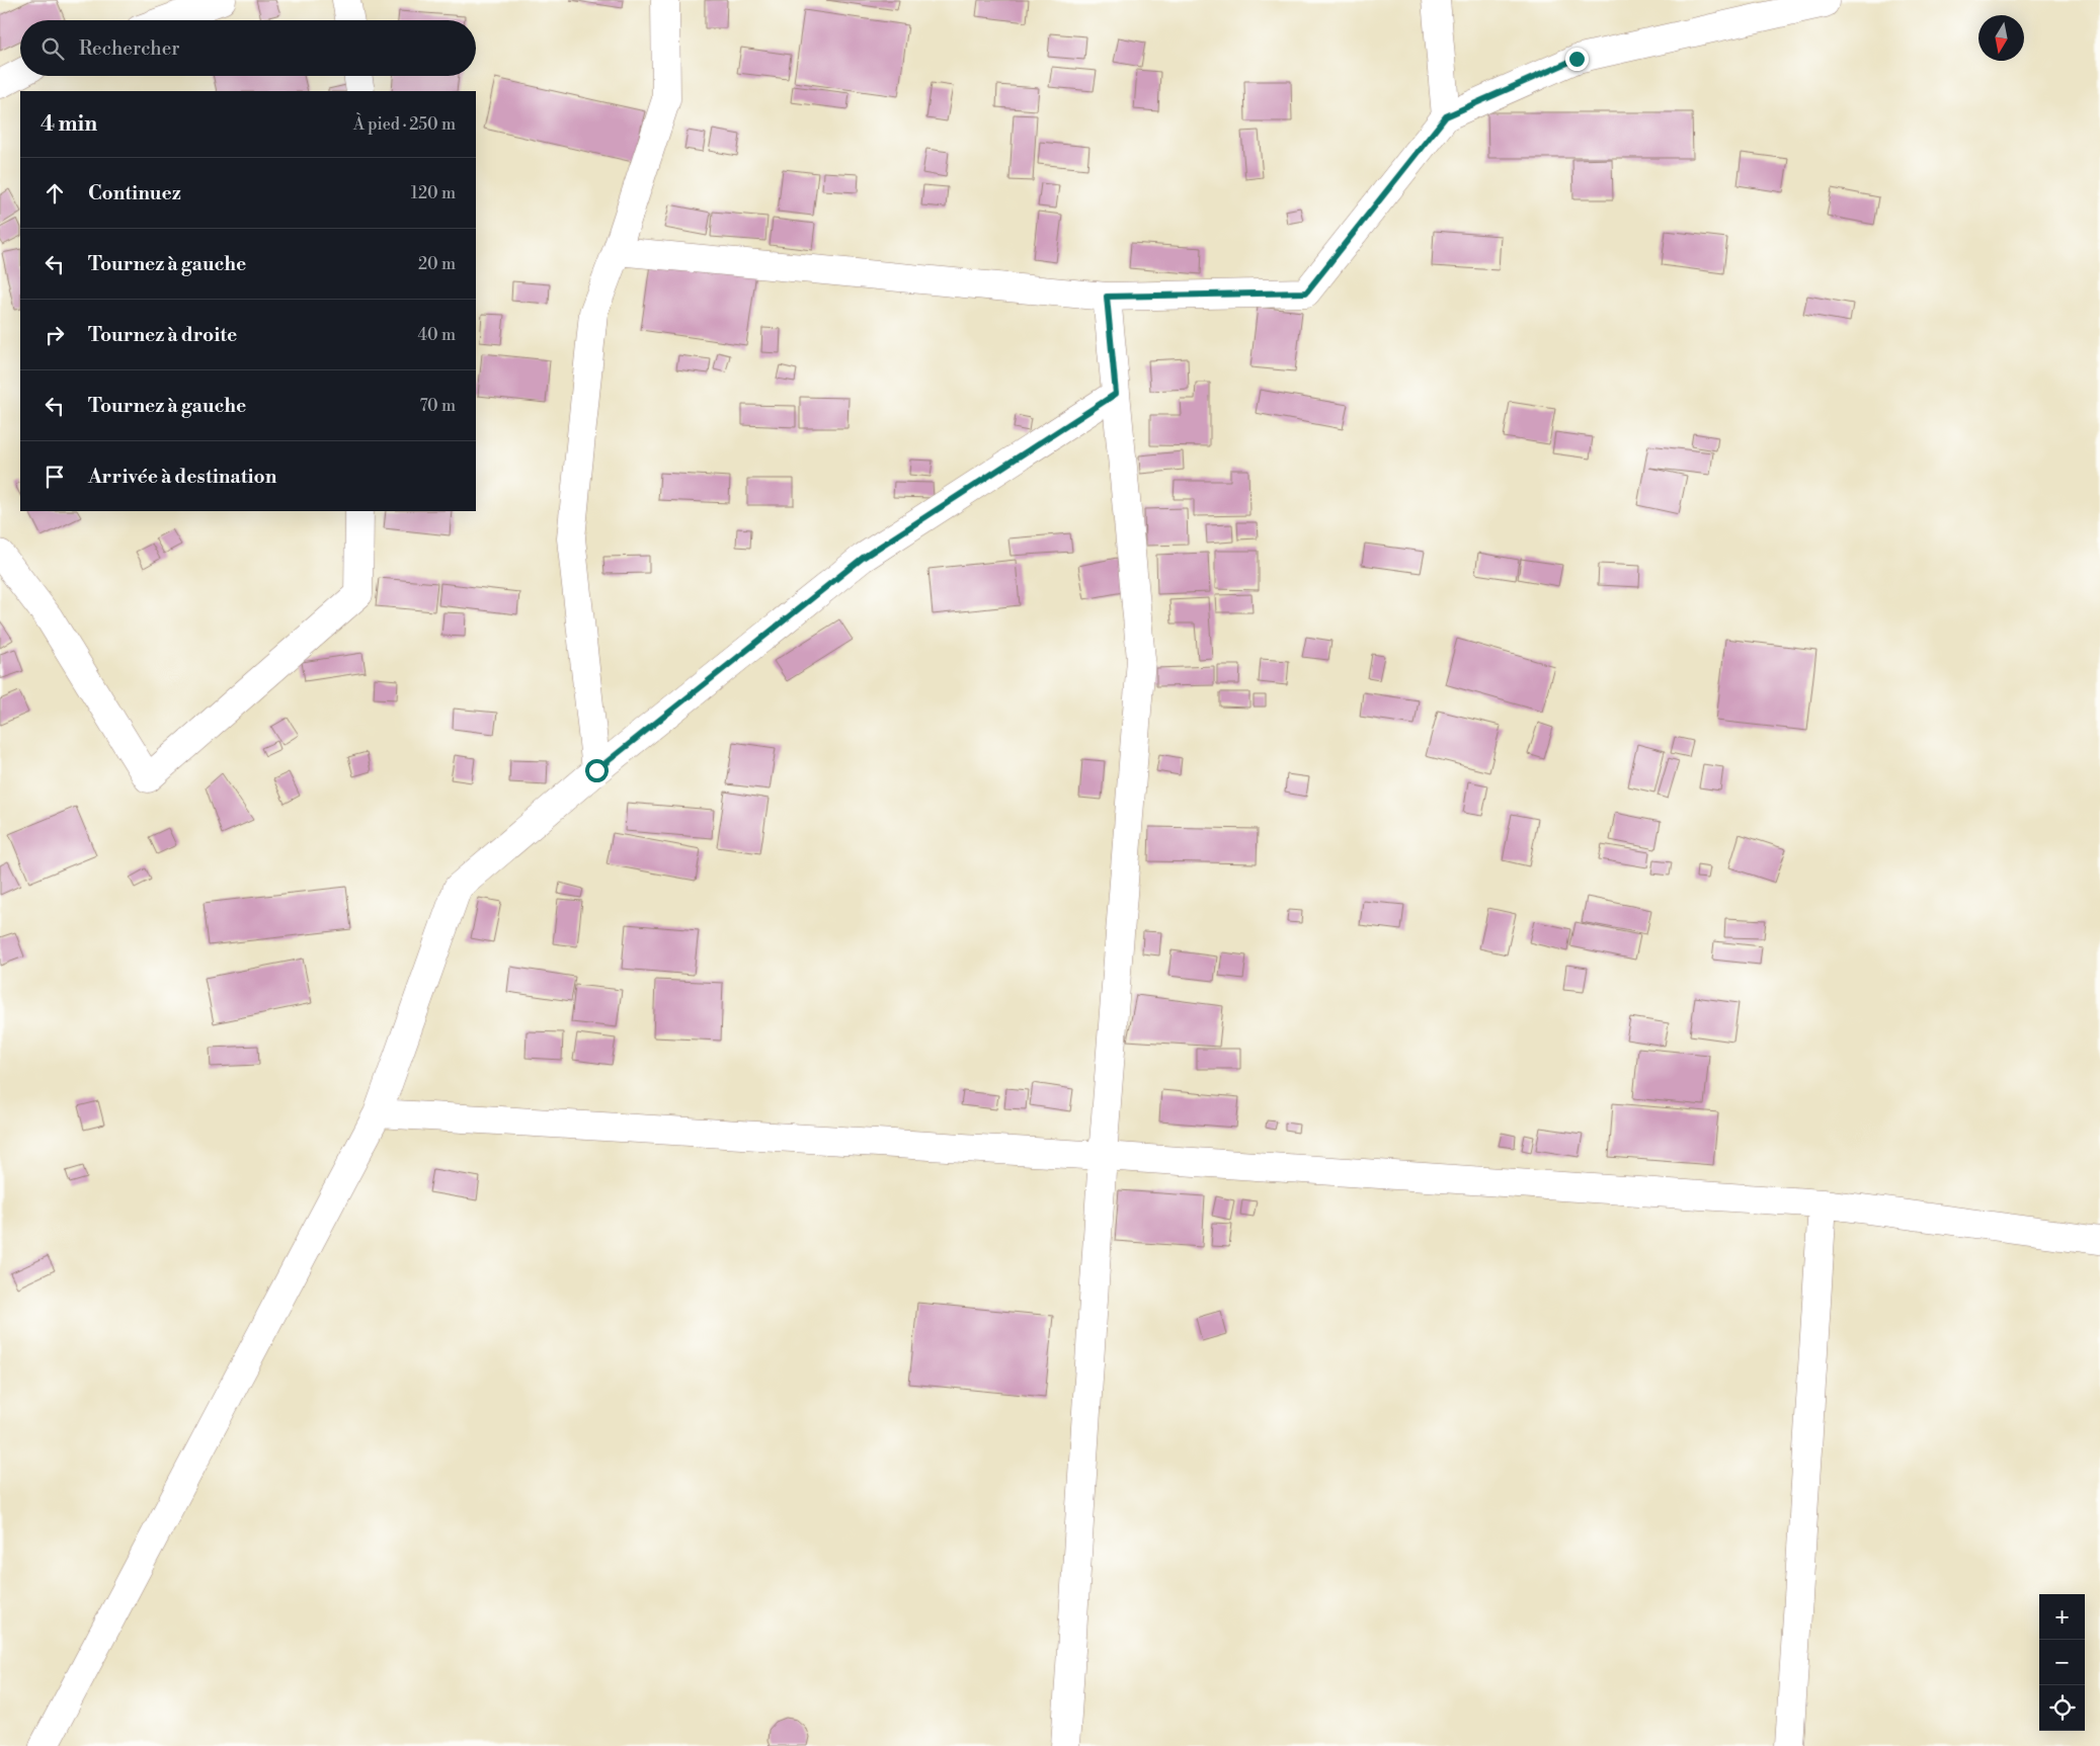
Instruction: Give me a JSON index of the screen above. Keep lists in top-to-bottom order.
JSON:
{
  "north": "bottom",
  "page": {
    "search": "Rechercher",
    "heading": ["4 min", "À pied · 250 m"],
    "list": [
      ["Continuez", "120 m"],
      ["Tournez à gauche", "20 m"],
      ["Tournez à droite", "40 m"],
      ["Tournez à gauche", "70 m"],
      "Arrivée à destination"
    ],
    "map_buttons": ["+", "−"]
  }
}
